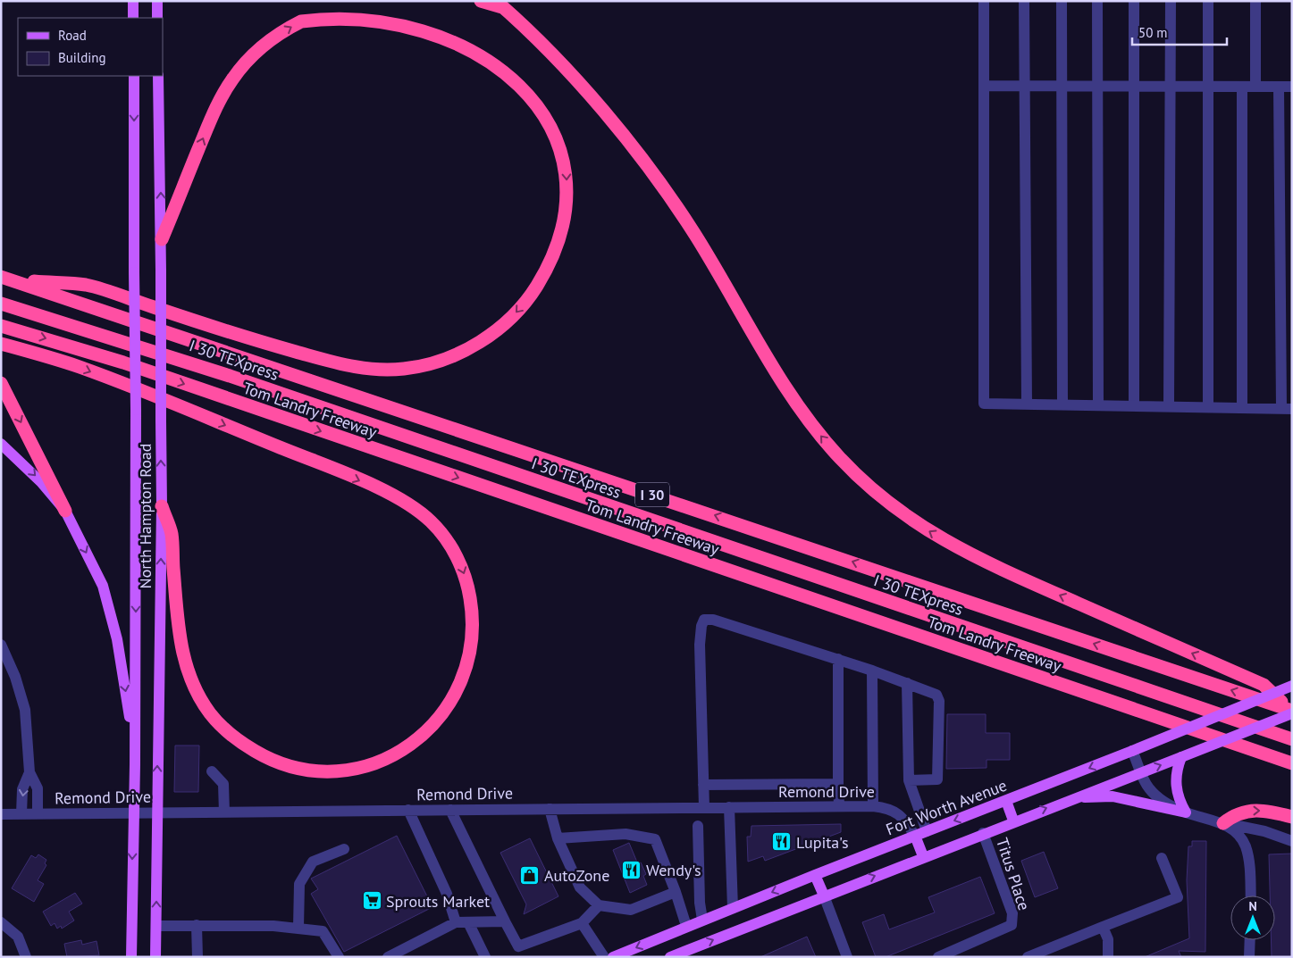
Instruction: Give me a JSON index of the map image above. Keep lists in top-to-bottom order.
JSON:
{
  "streets": {
    "highway": ["I 30 TEXpress", "Tom Landry Freeway", "I 30"],
    "main road": ["North Hampton Road", "Fort Worth Avenue"],
    "street": ["Remond Drive", "Titus Place"]
  },
  "crossings": [
    ["North Hampton Road", "Remond Drive"],
    ["Remond Drive", "Fort Worth Avenue"]
  ],
  "places": {
    "restaurant": ["Lupita's", "Wendy's"],
    "shop": ["AutoZone"],
    "supermarket": ["Sprouts Market"]
  },
  "legend": ["Road", "Building"],
  "scale_bar": "50 m",
  "north": "top"
}
